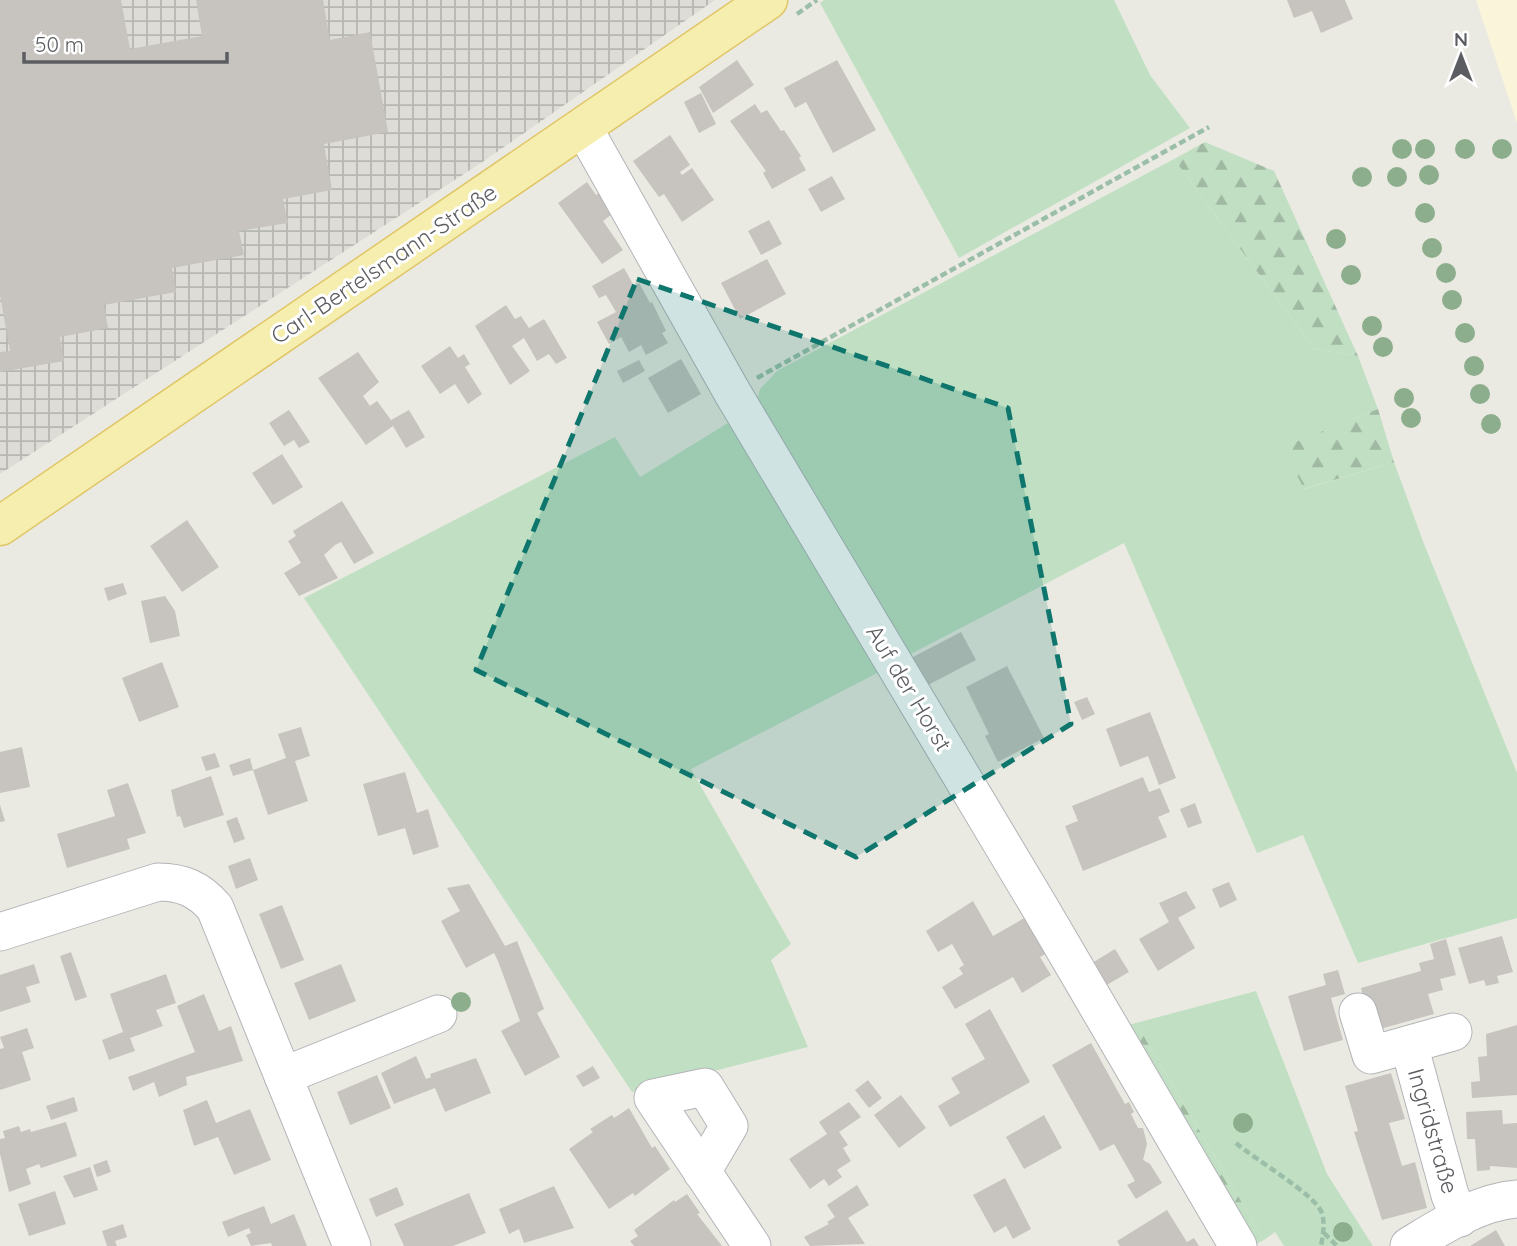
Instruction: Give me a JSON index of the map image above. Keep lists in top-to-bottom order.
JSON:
{
  "streets": {
    "main road": ["Carl-Bertelsmann-Straße"],
    "street": ["Auf der Horst", "Ingridstraße"]
  },
  "crossings": [
    ["Carl-Bertelsmann-Straße", "Auf der Horst"]
  ],
  "scale_bar": "50 m",
  "north": "top"
}
